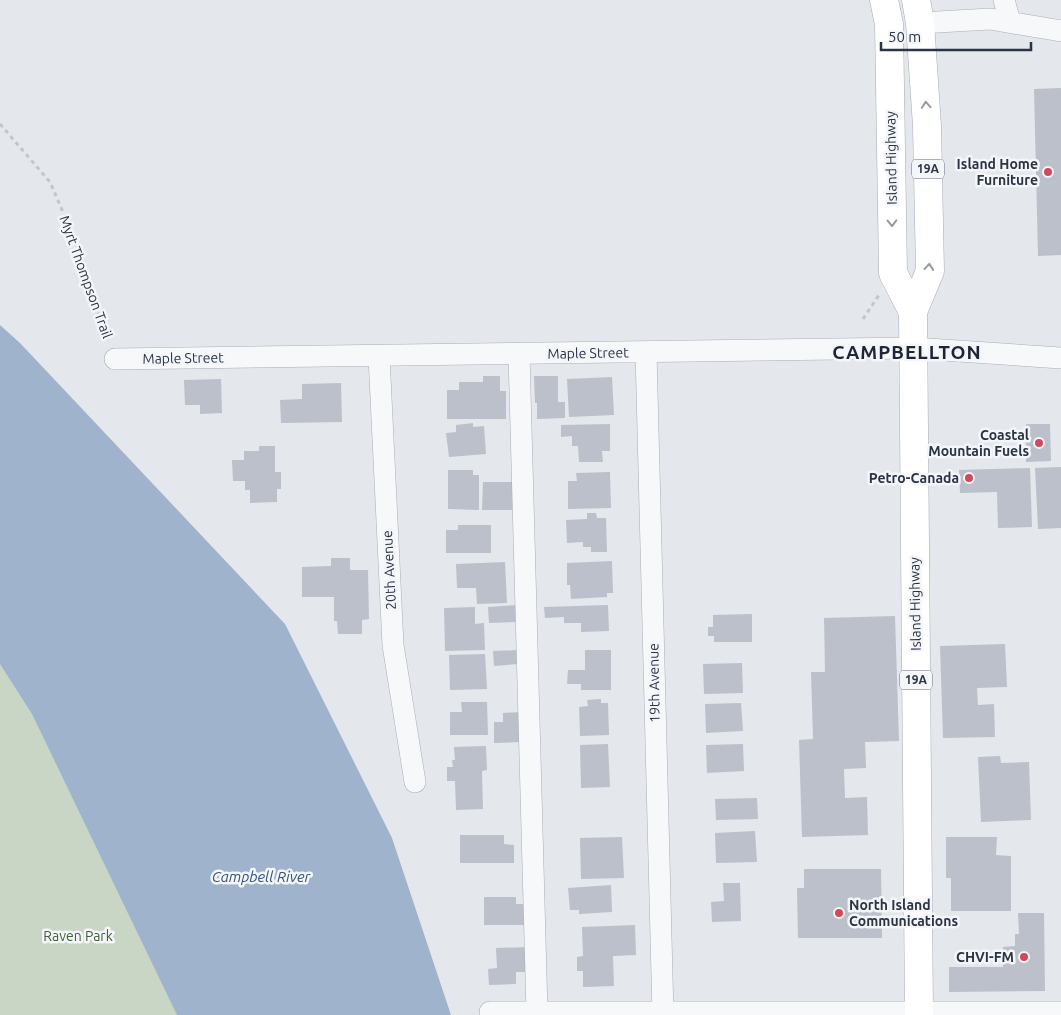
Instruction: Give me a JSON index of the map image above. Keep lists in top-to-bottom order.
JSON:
{
  "streets": {
    "main road": ["Island Highway", "19A"],
    "street": ["Maple Street", "20th Avenue", "19th Avenue"],
    "path": ["Myrt Thompson Trail"]
  },
  "crossings": [
    ["Island Highway", "Maple Street"],
    ["Myrt Thompson Trail", "Maple Street"],
    ["Maple Street", "20th Avenue"],
    ["Maple Street", "19th Avenue"]
  ],
  "districts": ["CAMPBELLTON"],
  "water": ["Campbell River"],
  "parks": ["Raven Park"],
  "places": [
    "Island Home Furniture",
    "Coastal Mountain Fuels",
    "Petro-Canada",
    "North Island Communications",
    "CHVI-FM"
  ],
  "scale_bar": "50 m"
}
